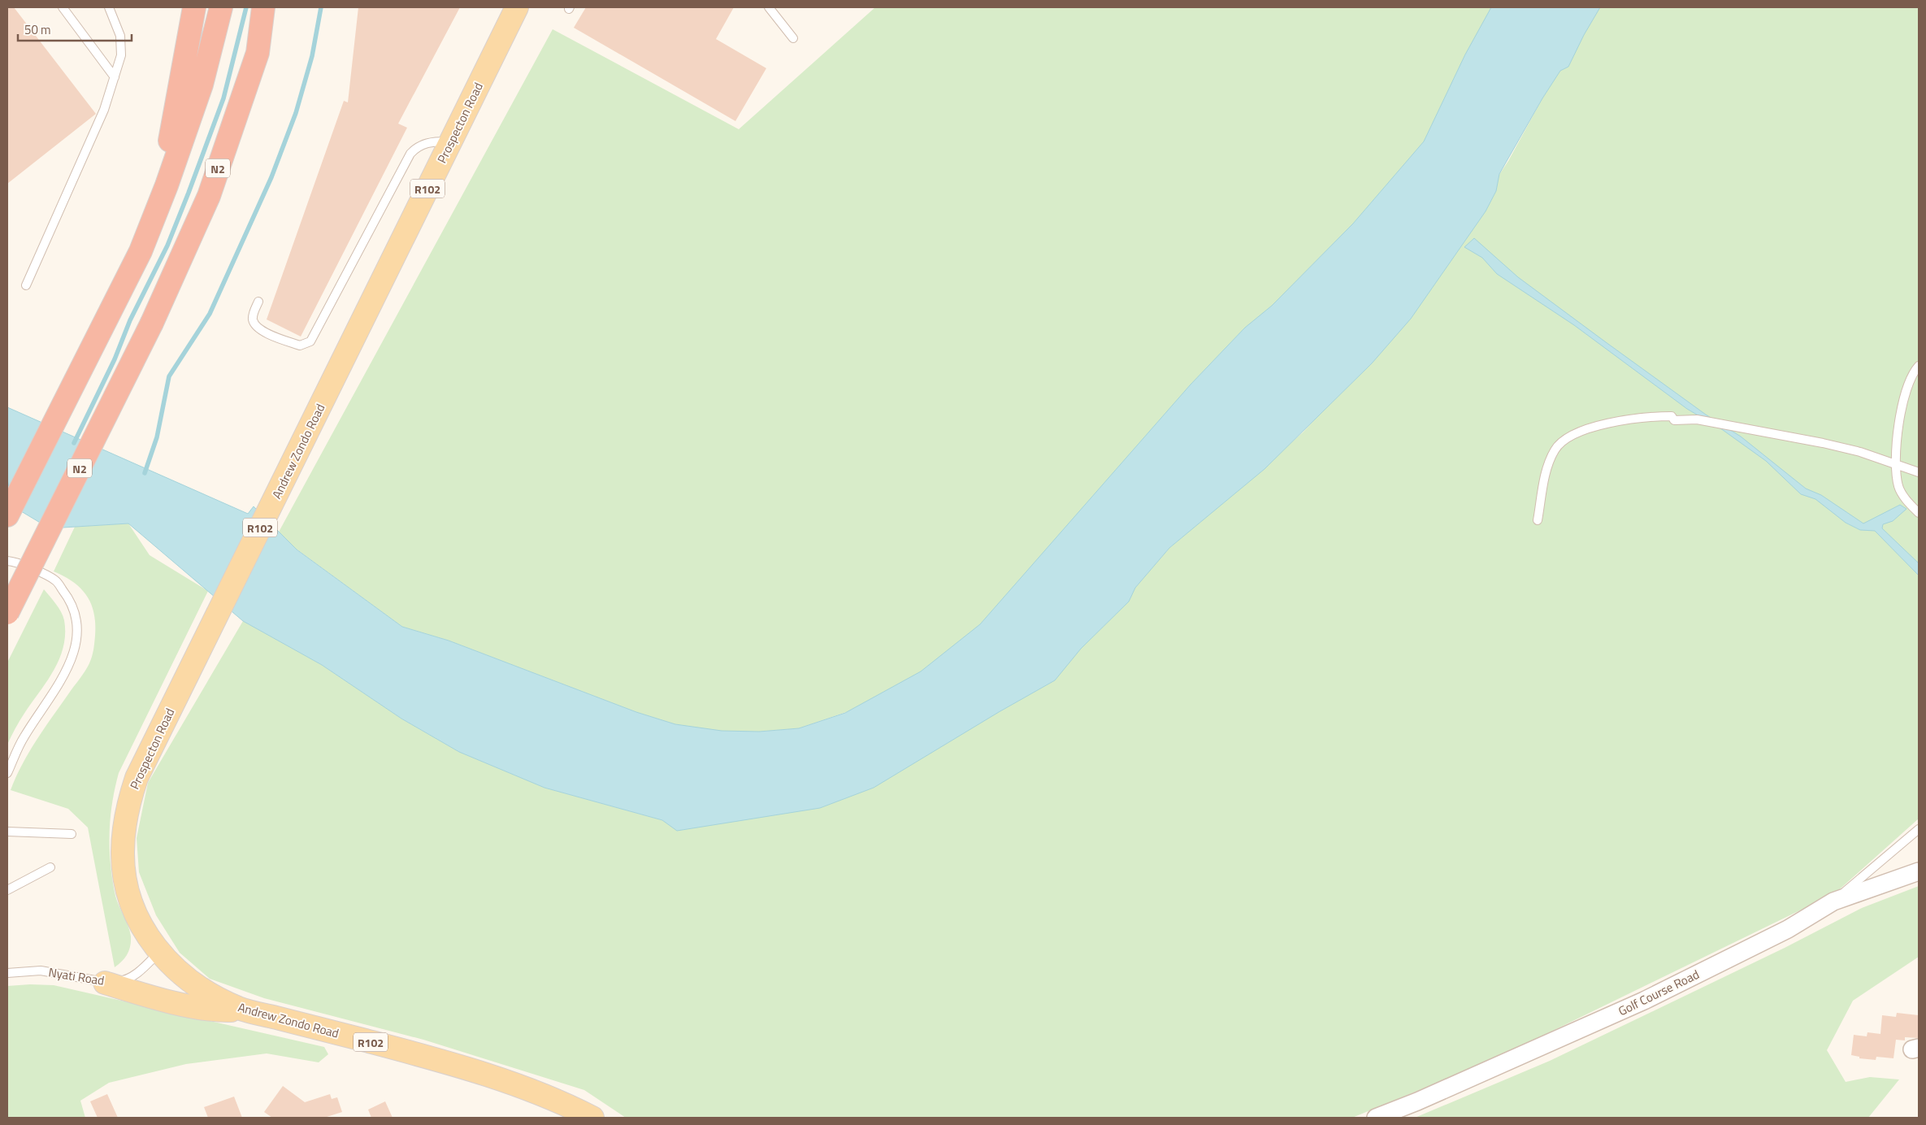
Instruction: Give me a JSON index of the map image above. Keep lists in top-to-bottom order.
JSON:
{
  "streets": {
    "highway": ["N2"],
    "main road": ["Prospecton Road", "R102", "Andrew Zondo Road"],
    "street": ["Golf Course Road"],
    "lane": ["Nyati Road"]
  },
  "crossings": [
    ["Prospecton Road", "Andrew Zondo Road"],
    ["Prospecton Road", "Nyati Road"],
    ["Andrew Zondo Road", "Nyati Road"]
  ],
  "scale_bar": "50 m"
}
